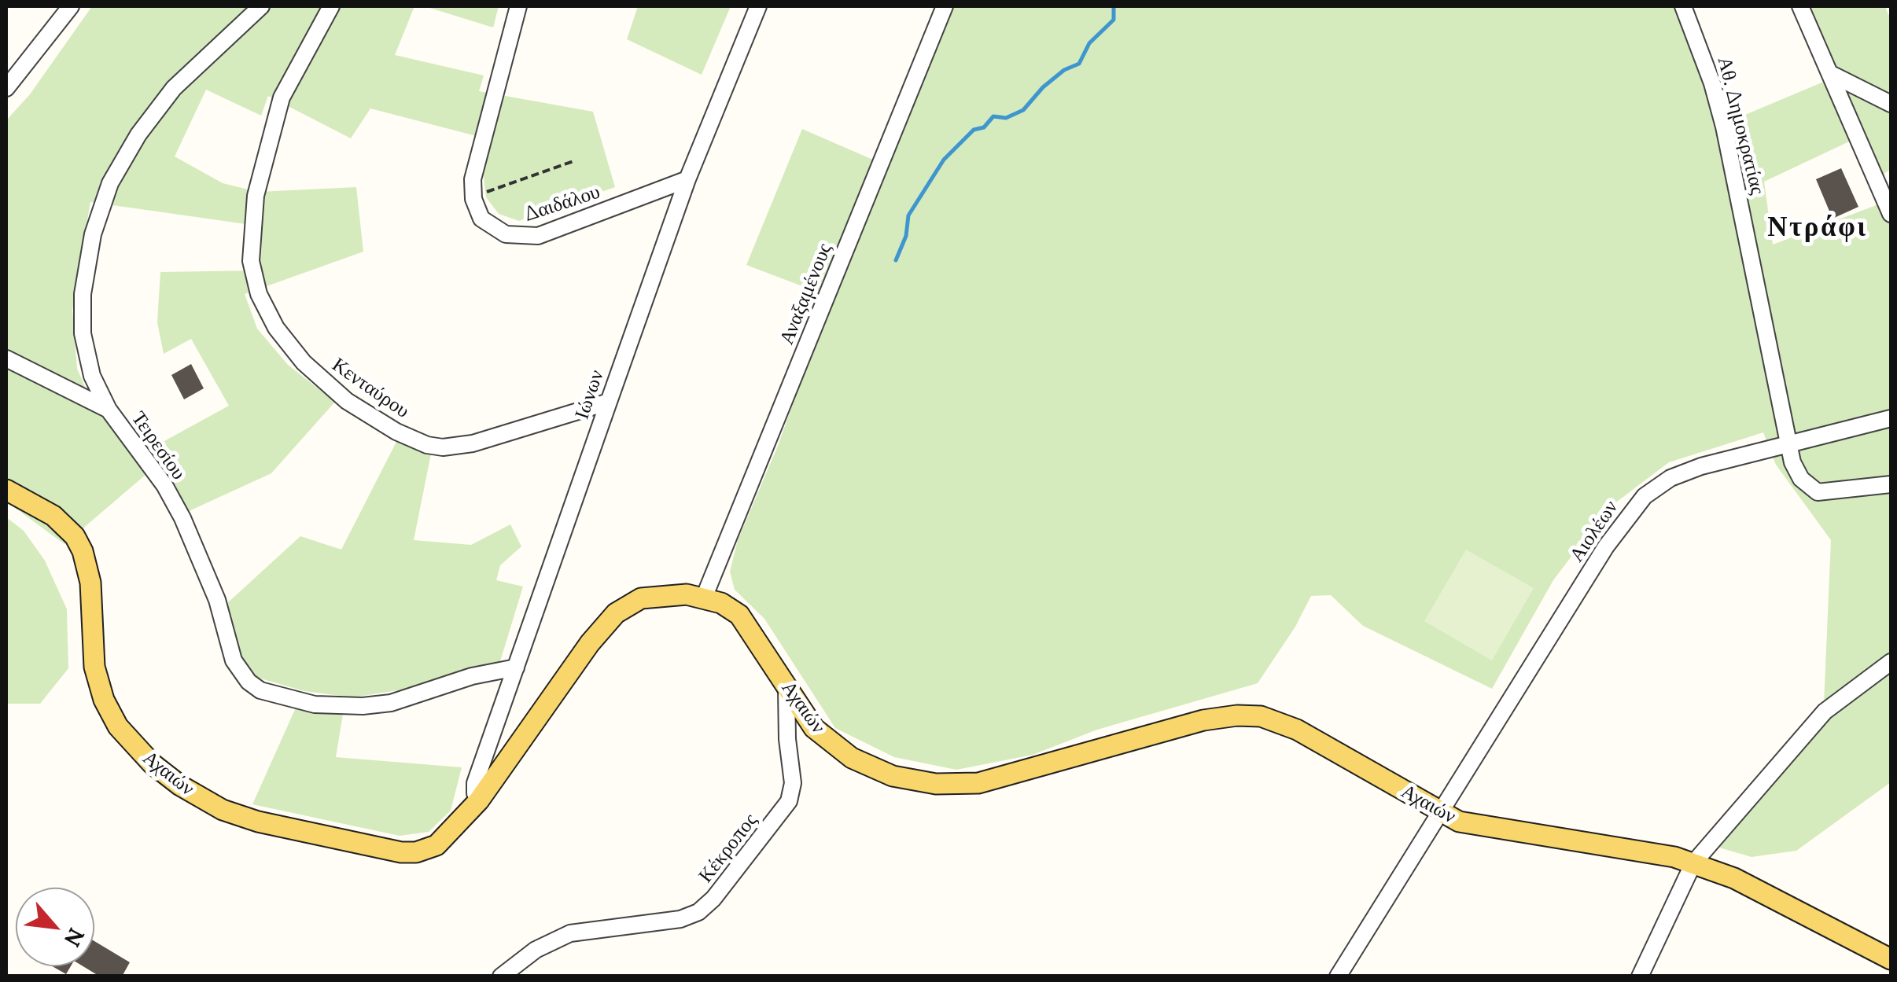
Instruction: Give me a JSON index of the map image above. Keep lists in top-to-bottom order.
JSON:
{
  "streets": {
    "main road": ["Αχαιών"],
    "street": [
      "Αθ. Δημοκρατίας",
      "Δαιδάλου",
      "Αναξαμένους",
      "Κενταύρου",
      "Ιώνων",
      "Τειρεσίου",
      "Αιολέων",
      "Κέκροπος"
    ]
  },
  "crossings": [
    ["Αθ. Δημοκρατίας", "Αιολέων"],
    ["Δαιδάλου", "Ιώνων"],
    ["Αναξαμένους", "Αχαιών"],
    ["Κενταύρου", "Ιώνων"],
    ["Ιώνων", "Τειρεσίου"],
    ["Ιώνων", "Αχαιών"],
    ["Αιολέων", "Αχαιών"],
    ["Αχαιών", "Κέκροπος"]
  ],
  "districts": ["Ντράφι"],
  "north": "bottom right"
}
